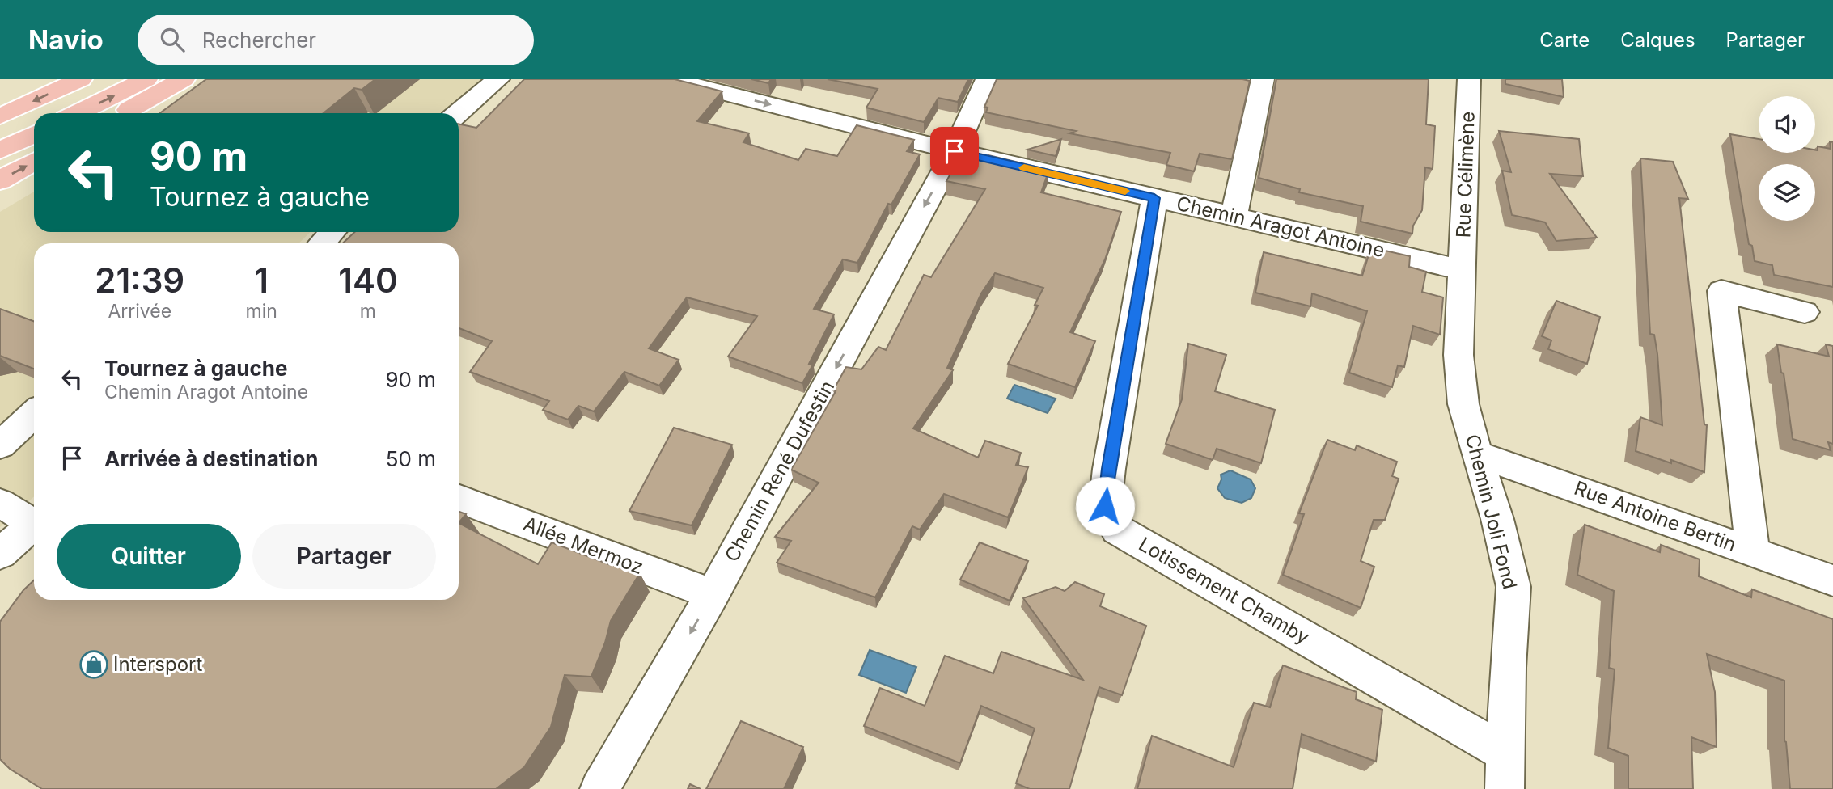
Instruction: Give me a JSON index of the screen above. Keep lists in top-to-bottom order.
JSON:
{
  "streets": {
    "street": [
      "Rue Célimène",
      "Chemin Aragot Antoine",
      "Chemin René Dufestin",
      "Chemin Joli Fond",
      "Rue Antoine Bertin",
      "Allée Mermoz",
      "Lotissement Chamby"
    ]
  },
  "crossings": [
    ["Rue Célimène", "Chemin Aragot Antoine"],
    ["Rue Célimène", "Chemin Joli Fond"],
    ["Chemin Aragot Antoine", "Chemin René Dufestin"],
    ["Chemin Aragot Antoine", "Chemin Joli Fond"],
    ["Chemin Aragot Antoine", "Lotissement Chamby"],
    ["Chemin René Dufestin", "Allée Mermoz"],
    ["Chemin Joli Fond", "Rue Antoine Bertin"],
    ["Chemin Joli Fond", "Lotissement Chamby"]
  ],
  "one_way": ["Chemin René Dufestin"],
  "places": {
    "shop": ["Intersport"]
  },
  "page": {
    "header": "Navio",
    "search": "Rechercher",
    "nav": ["Carte", "Calques", "Partager"],
    "turn": ["90 m", "Tournez à gauche"],
    "eta": [
      "21:39",
      "Arrivée",
      "1",
      "min",
      "140",
      "m"
    ],
    "list": [
      {
        "name": "Tournez à gauche",
        "note": "Chemin Aragot Antoine",
        "value": "90 m"
      },
      {
        "name": "Arrivée à destination",
        "value": "50 m"
      }
    ],
    "buttons": ["Quitter", "Partager"]
  }
}
